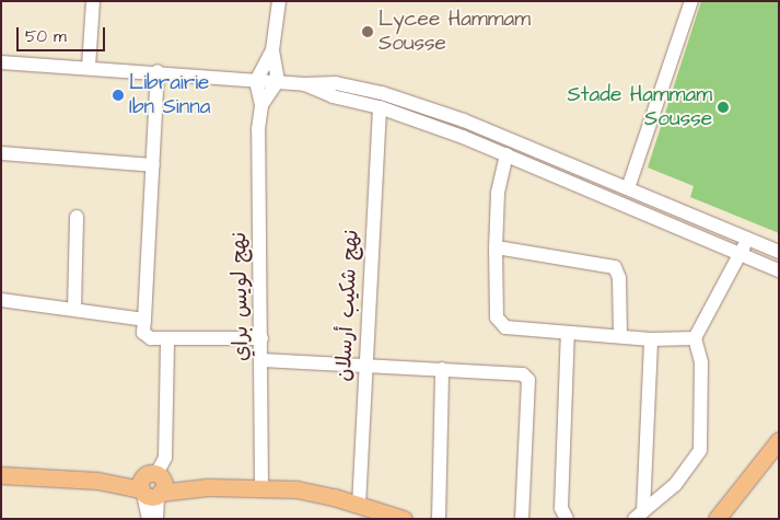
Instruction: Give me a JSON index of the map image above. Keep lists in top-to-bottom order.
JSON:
{
  "streets": {
    "street": ["نهج لويس براي", "نهج شكيب أرسلان"]
  },
  "places": ["Lycee Hammam Sousse", "Librairie Ibn Sinna", "Stade Hammam Sousse"],
  "scale_bar": "50 m"
}
